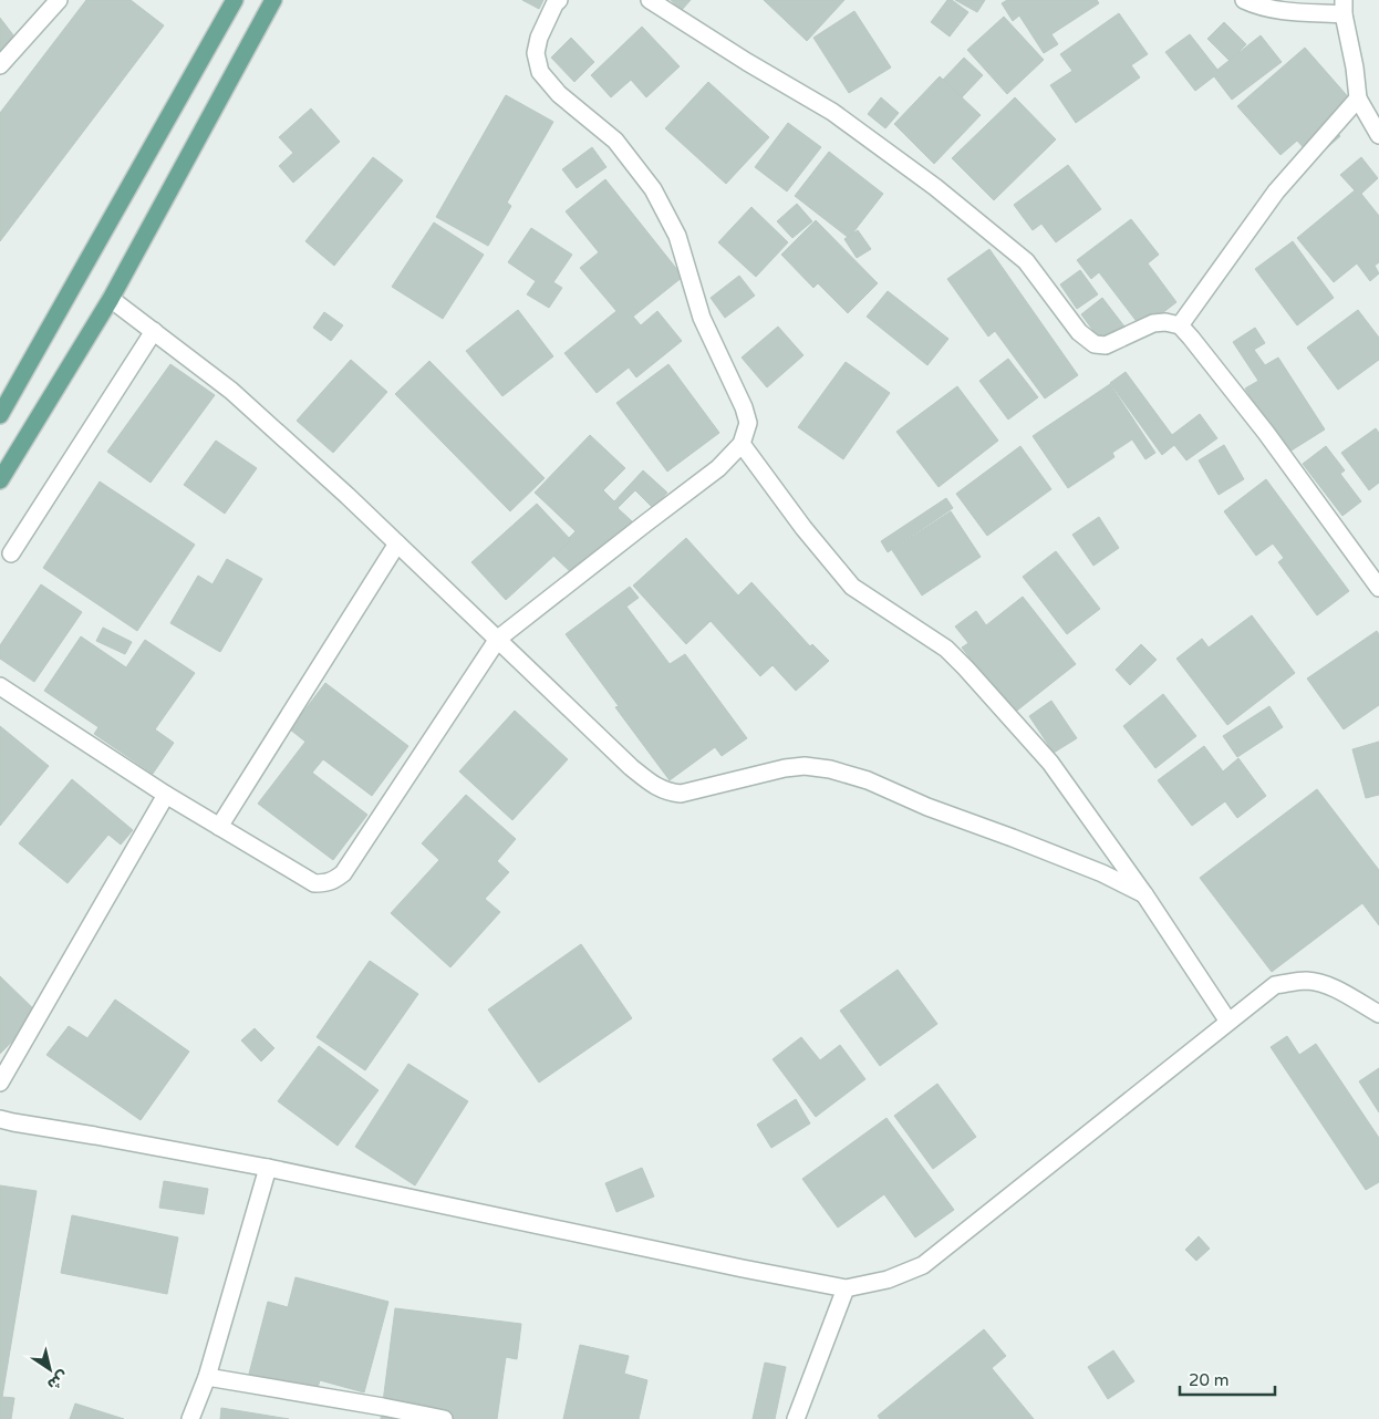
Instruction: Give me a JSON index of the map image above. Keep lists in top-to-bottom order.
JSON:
{
  "scale_bar": "20 m",
  "north": "bottom right"
}
